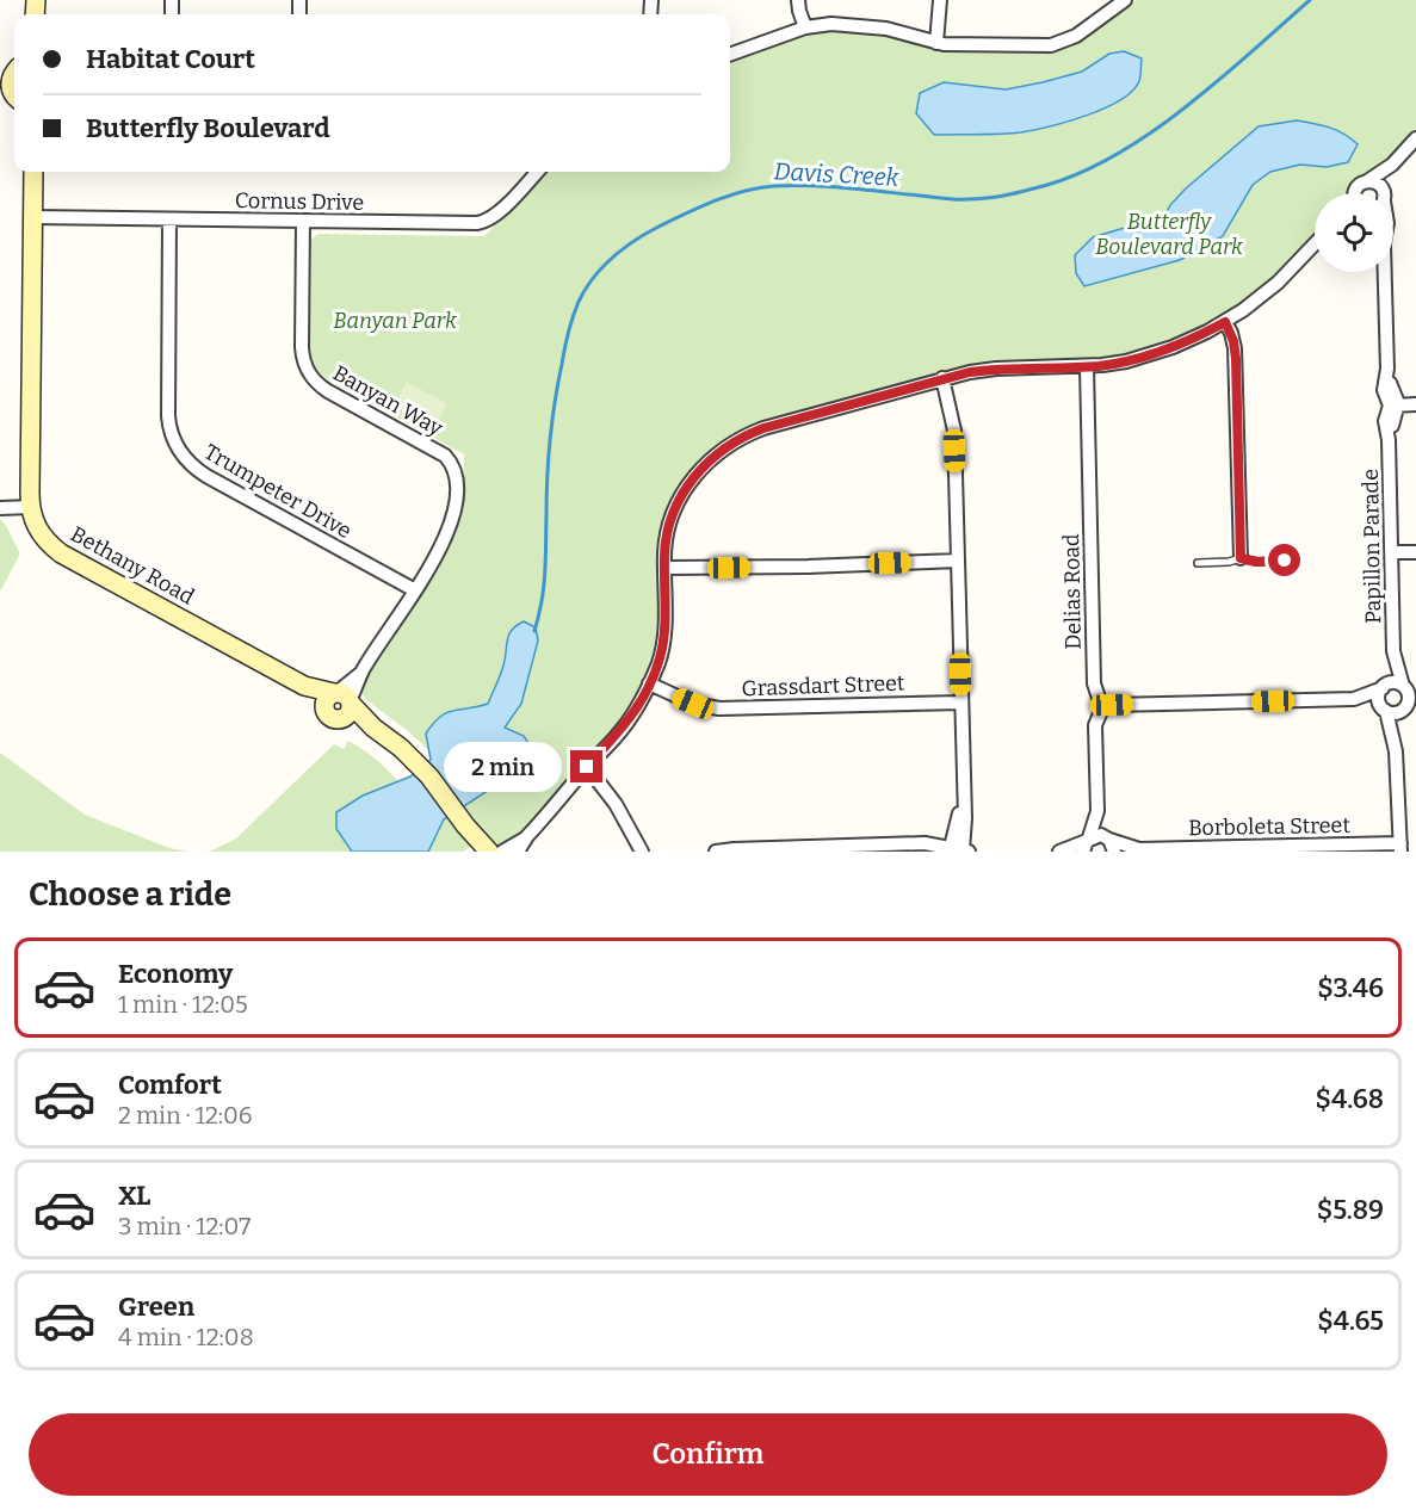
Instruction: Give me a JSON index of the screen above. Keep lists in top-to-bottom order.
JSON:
{
  "streets": {
    "street": [
      "Cornus Drive",
      "Banyan Way",
      "Trumpeter Drive",
      "Papillon Parade",
      "Bethany Road",
      "Delias Road",
      "Grassdart Street",
      "Borboleta Street"
    ]
  },
  "crossings": [
    ["Cornus Drive", "Banyan Way"],
    ["Cornus Drive", "Trumpeter Drive"],
    ["Cornus Drive", "Bethany Road"],
    ["Banyan Way", "Trumpeter Drive"],
    ["Banyan Way", "Bethany Road"],
    ["Delias Road", "Borboleta Street"]
  ],
  "water": ["Davis Creek"],
  "parks": ["Butterfly Boulevard Park", "Banyan Park"],
  "page": {
    "banner": ["Habitat Court", "Butterfly Boulevard"],
    "bubble": "2 min",
    "heading": "Choose a ride",
    "list": [
      {
        "name": "Economy",
        "note": "1 min · 12:05",
        "value": "$3.46"
      },
      {
        "name": "Comfort",
        "note": "2 min · 12:06",
        "value": "$4.68"
      },
      {
        "name": "XL",
        "note": "3 min · 12:07",
        "value": "$5.89"
      },
      {
        "name": "Green",
        "note": "4 min · 12:08",
        "value": "$4.65"
      }
    ],
    "buttons": "Confirm"
  }
}
